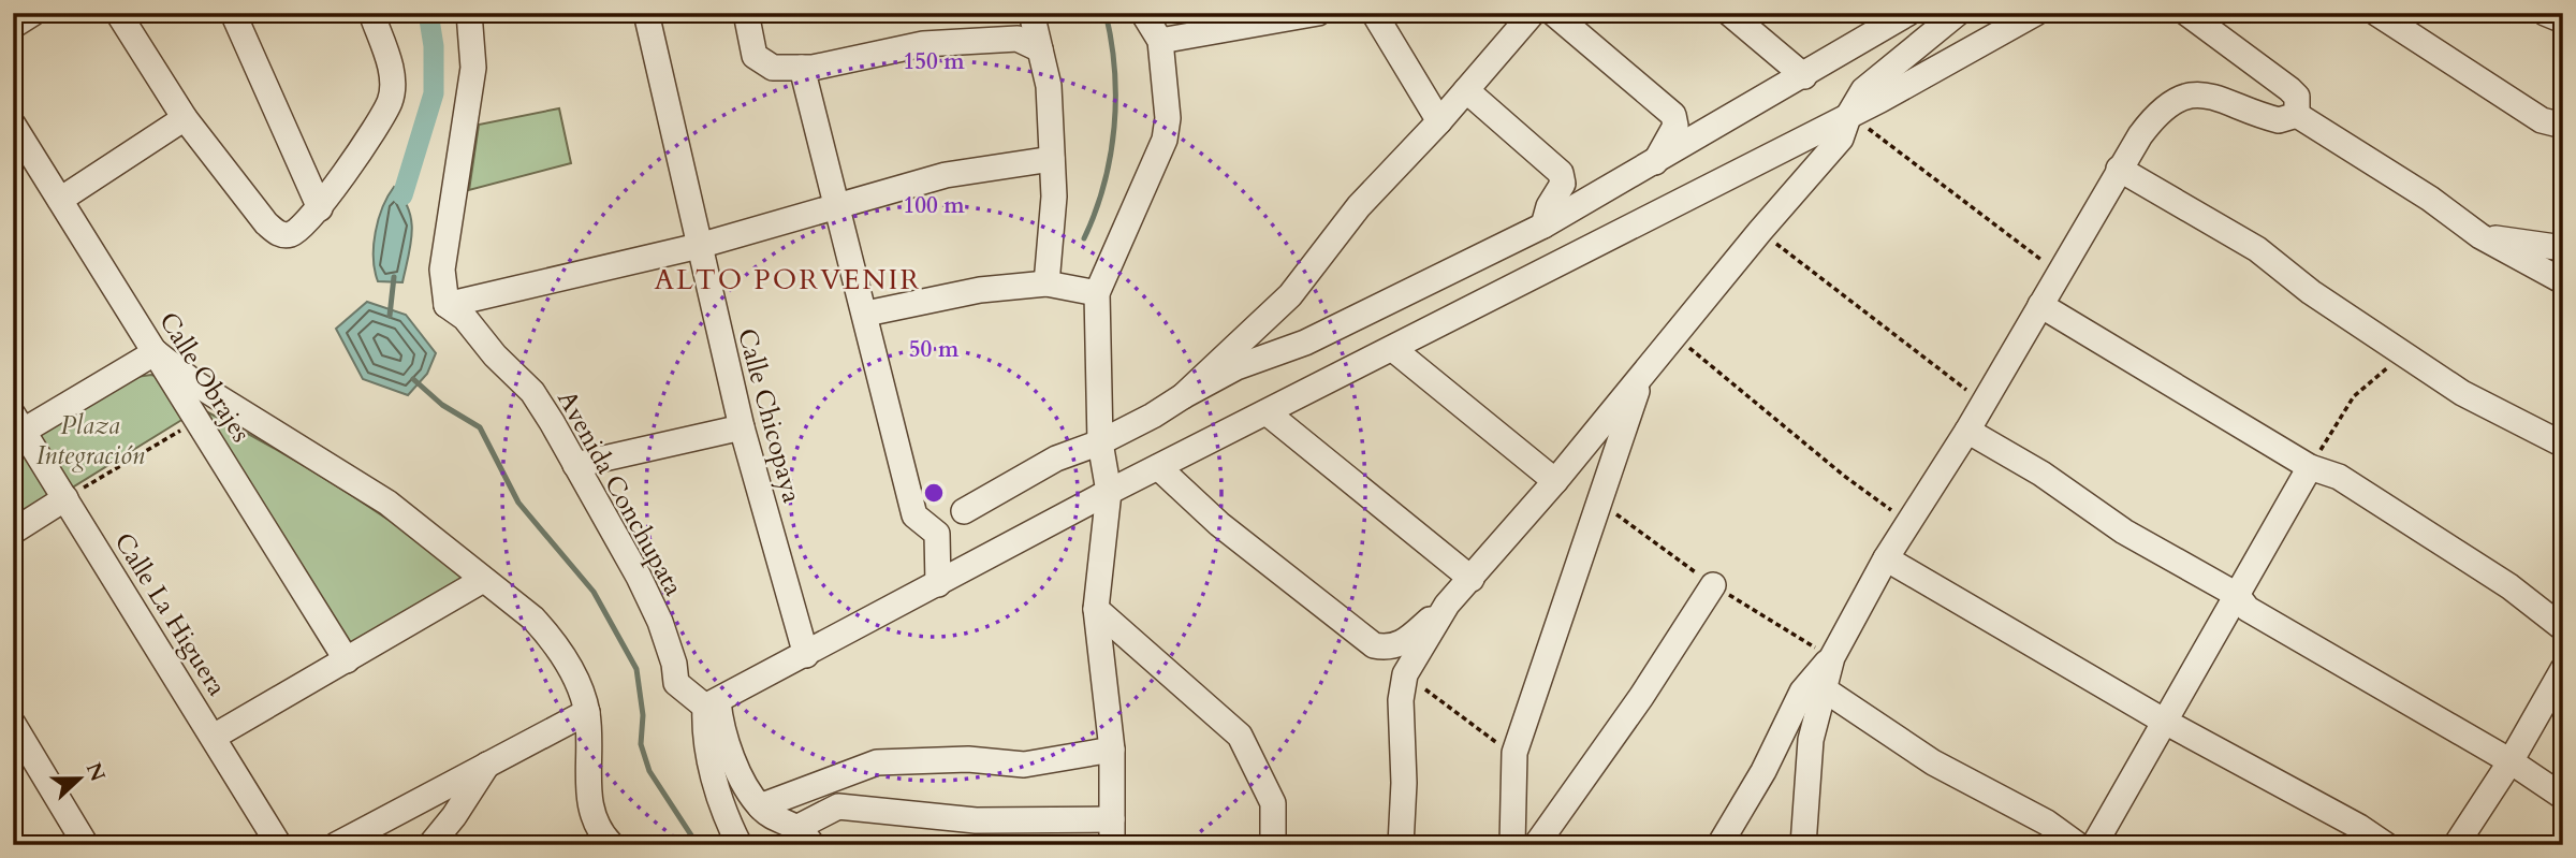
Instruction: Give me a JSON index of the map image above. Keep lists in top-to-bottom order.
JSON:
{
  "streets": {
    "street": [
      "Calle Obrajes",
      "Calle Chicopaya",
      "Avenida Conchupata",
      "Calle La Higuera"
    ]
  },
  "districts": ["ALTO PORVENIR"],
  "parks": ["Plaza Integración"],
  "north": "right",
  "rings": ["150 m", "100 m", "50 m"]
}
